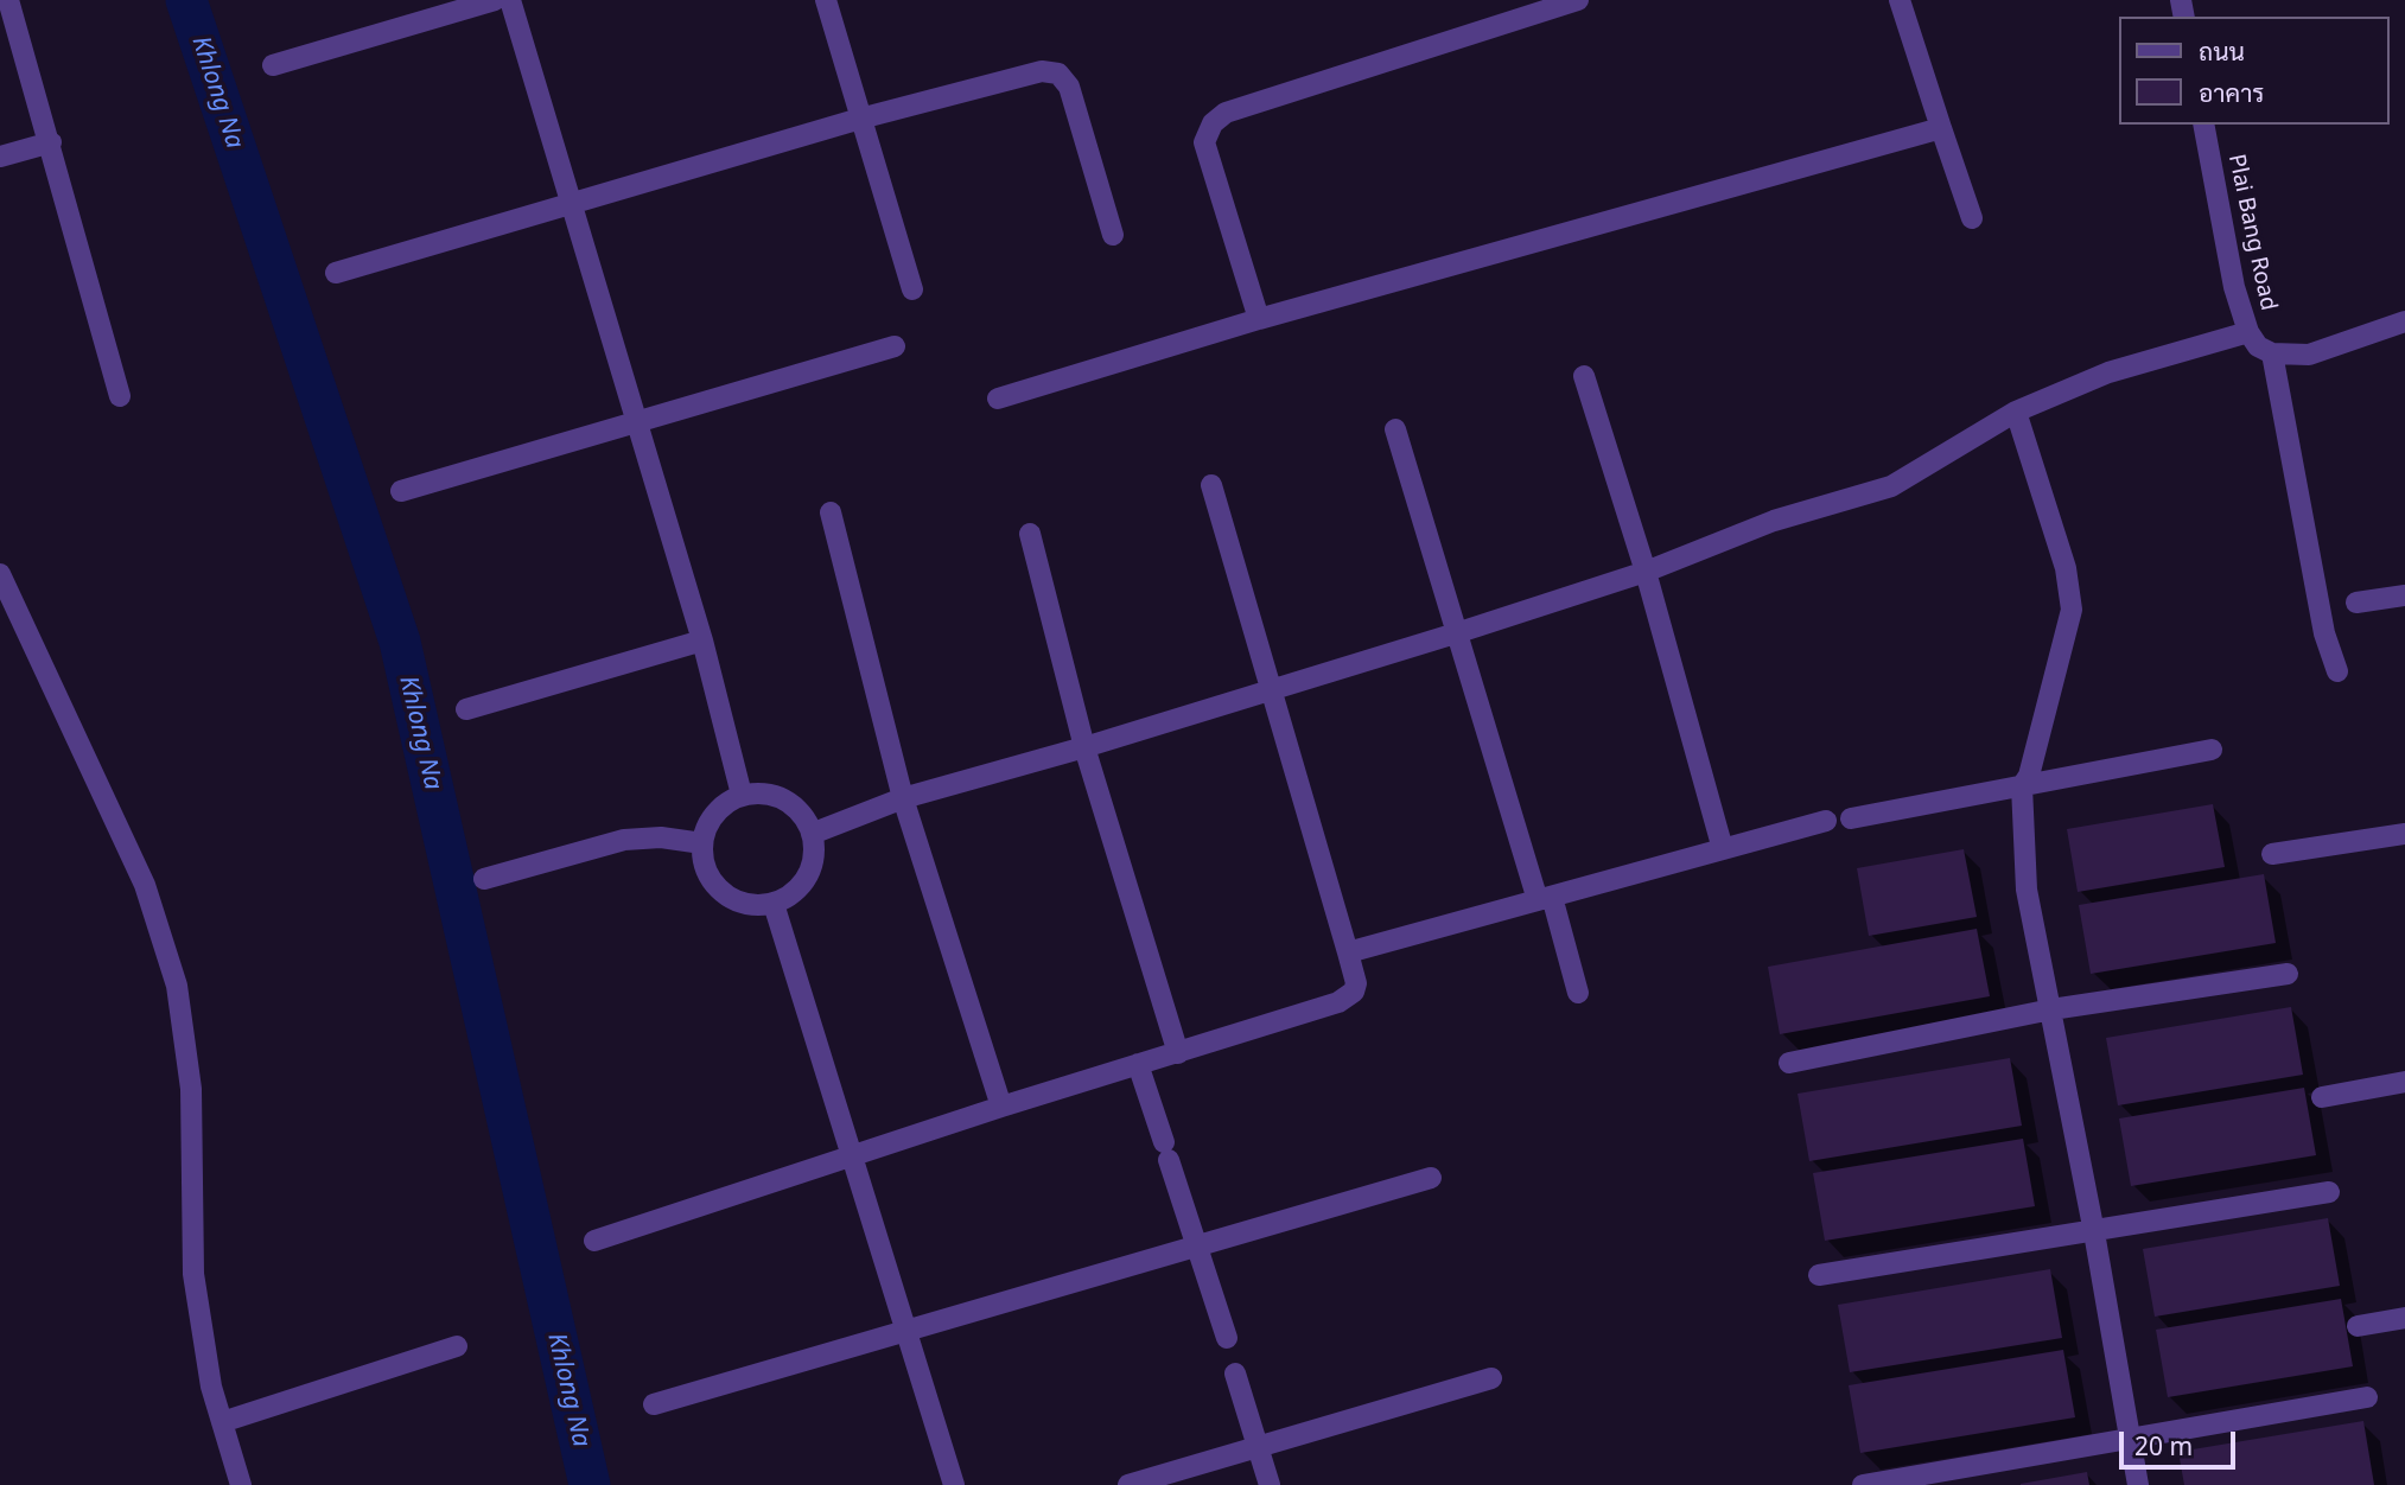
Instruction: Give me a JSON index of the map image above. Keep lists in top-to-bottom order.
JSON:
{
  "streets": {
    "street": ["Plai Bang Road"]
  },
  "water": ["Khlong Na"],
  "legend": ["ถนน", "อาคาร"],
  "scale_bar": "20 m"
}
